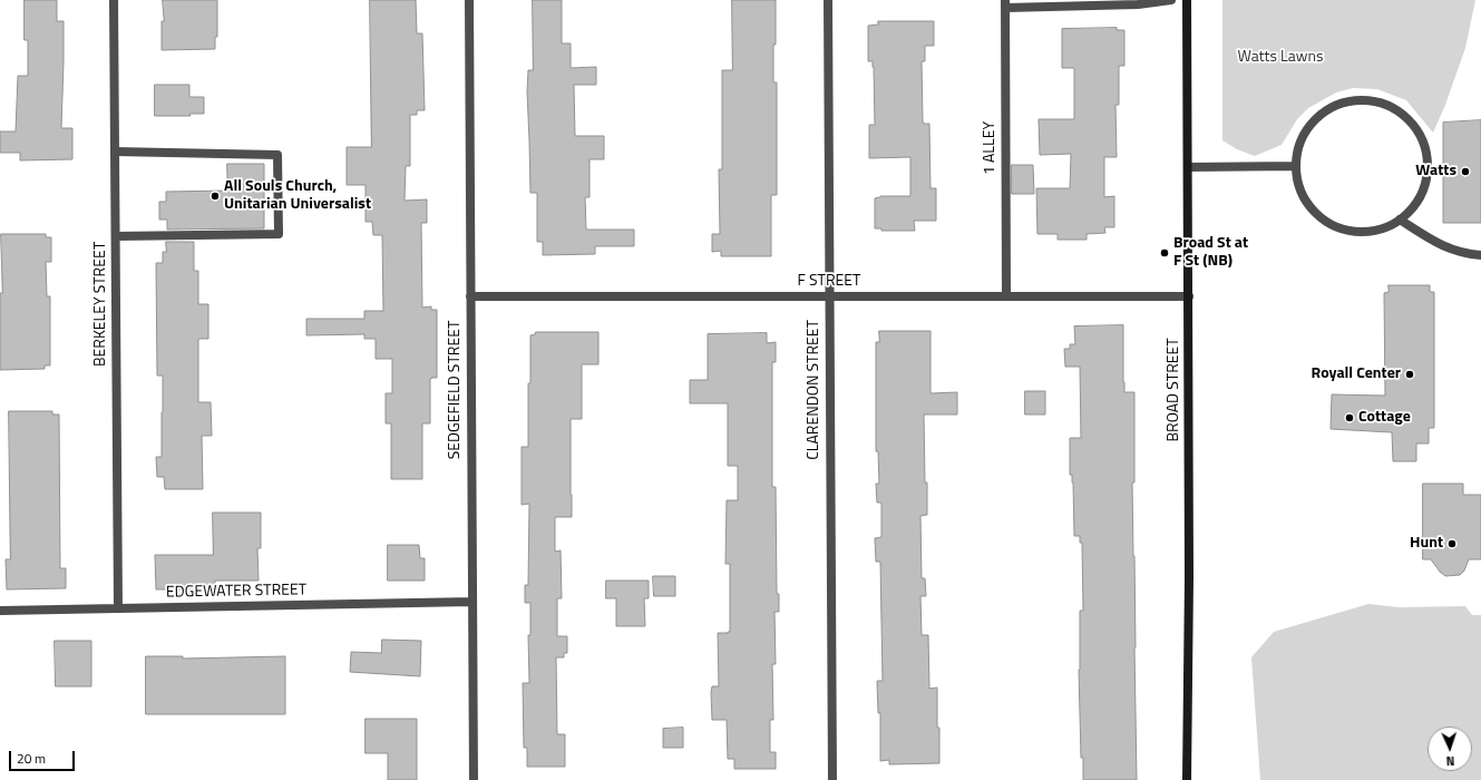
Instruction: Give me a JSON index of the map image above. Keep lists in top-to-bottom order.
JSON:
{
  "streets": {
    "street": [
      "1 ALLEY",
      "F STREET",
      "BERKELEY STREET",
      "SEDGEFIELD STREET",
      "CLARENDON STREET",
      "BROAD STREET",
      "EDGEWATER STREET"
    ]
  },
  "crossings": [
    ["1 ALLEY", "F STREET"],
    ["F STREET", "SEDGEFIELD STREET"],
    ["F STREET", "CLARENDON STREET"],
    ["F STREET", "BROAD STREET"],
    ["BERKELEY STREET", "EDGEWATER STREET"],
    ["SEDGEFIELD STREET", "EDGEWATER STREET"]
  ],
  "parks": ["Watts Lawns"],
  "places": [
    "Watts",
    "All Souls Church, Unitarian Universalist",
    "Broad St at F St (NB)",
    "Royall Center",
    "Cottage",
    "Hunt"
  ],
  "scale_bar": "20 m",
  "north": "bottom"
}
